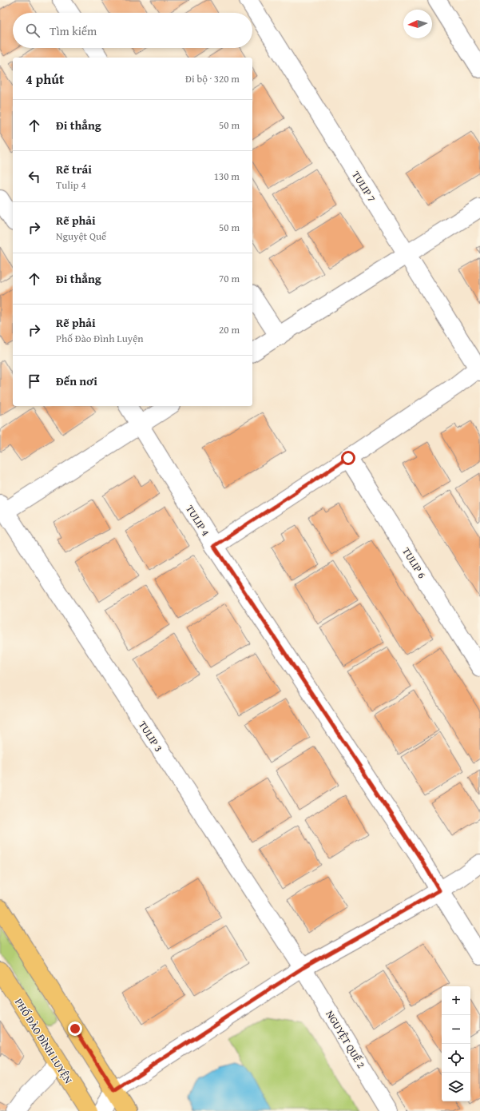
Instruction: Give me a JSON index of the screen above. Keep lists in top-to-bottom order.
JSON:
{
  "streets": {
    "main road": ["PHỐ ĐÀO ĐÌNH LUYỆN"],
    "street": [
      "TULIP 7",
      "TULIP 4",
      "TULIP 6",
      "TULIP 3",
      "NGUYỆT QUẾ 2"
    ]
  },
  "crossings": [
    ["TULIP 3", "NGUYỆT QUẾ 2"]
  ],
  "north": "left",
  "page": {
    "search": "Tìm kiếm",
    "heading": ["4 phút", "Đi bộ · 320 m"],
    "list": [
      ["Đi thẳng", "50 m"],
      ["Rẽ trái", "Tulip 4", "130 m"],
      ["Rẽ phải", "Nguyệt Quế", "50 m"],
      ["Đi thẳng", "70 m"],
      ["Rẽ phải", "Phố Đào Đình Luyện", "20 m"],
      "Đến nơi"
    ],
    "map_buttons": ["+", "−"]
  }
}
